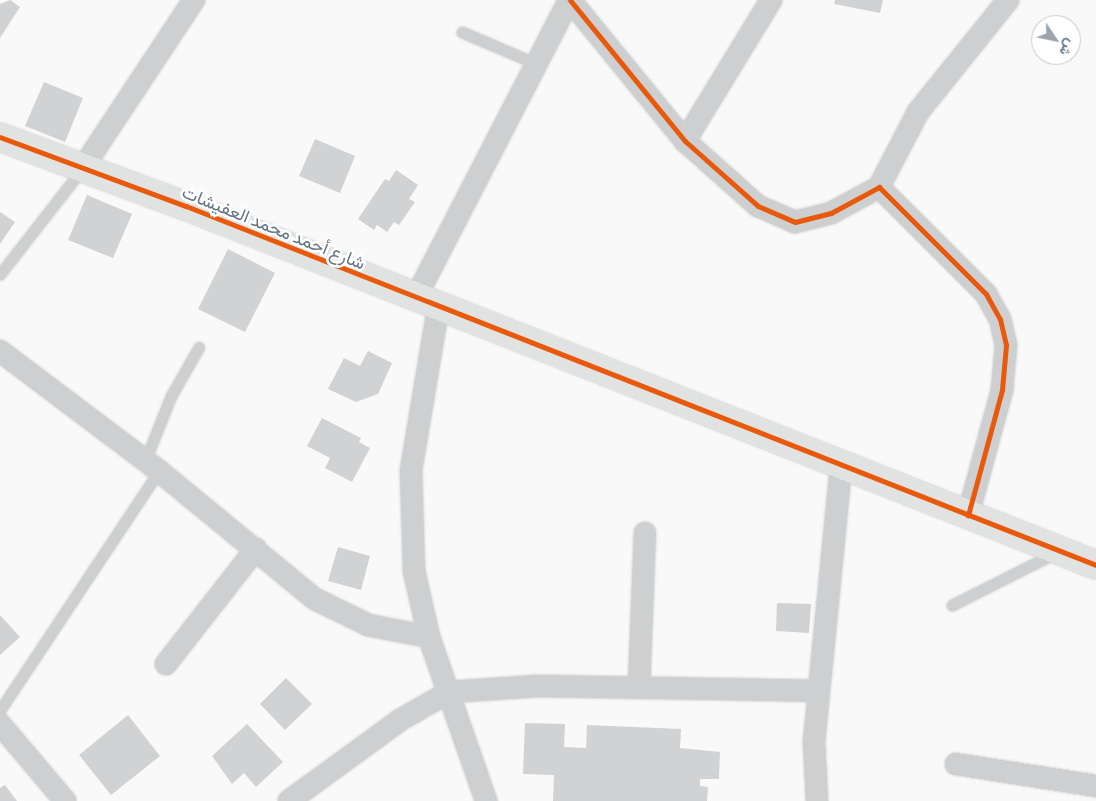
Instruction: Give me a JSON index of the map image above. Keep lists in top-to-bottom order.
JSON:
{
  "streets": {
    "street": ["شارع أحمد محمد العفيشات"]
  },
  "north": "bottom right"
}
